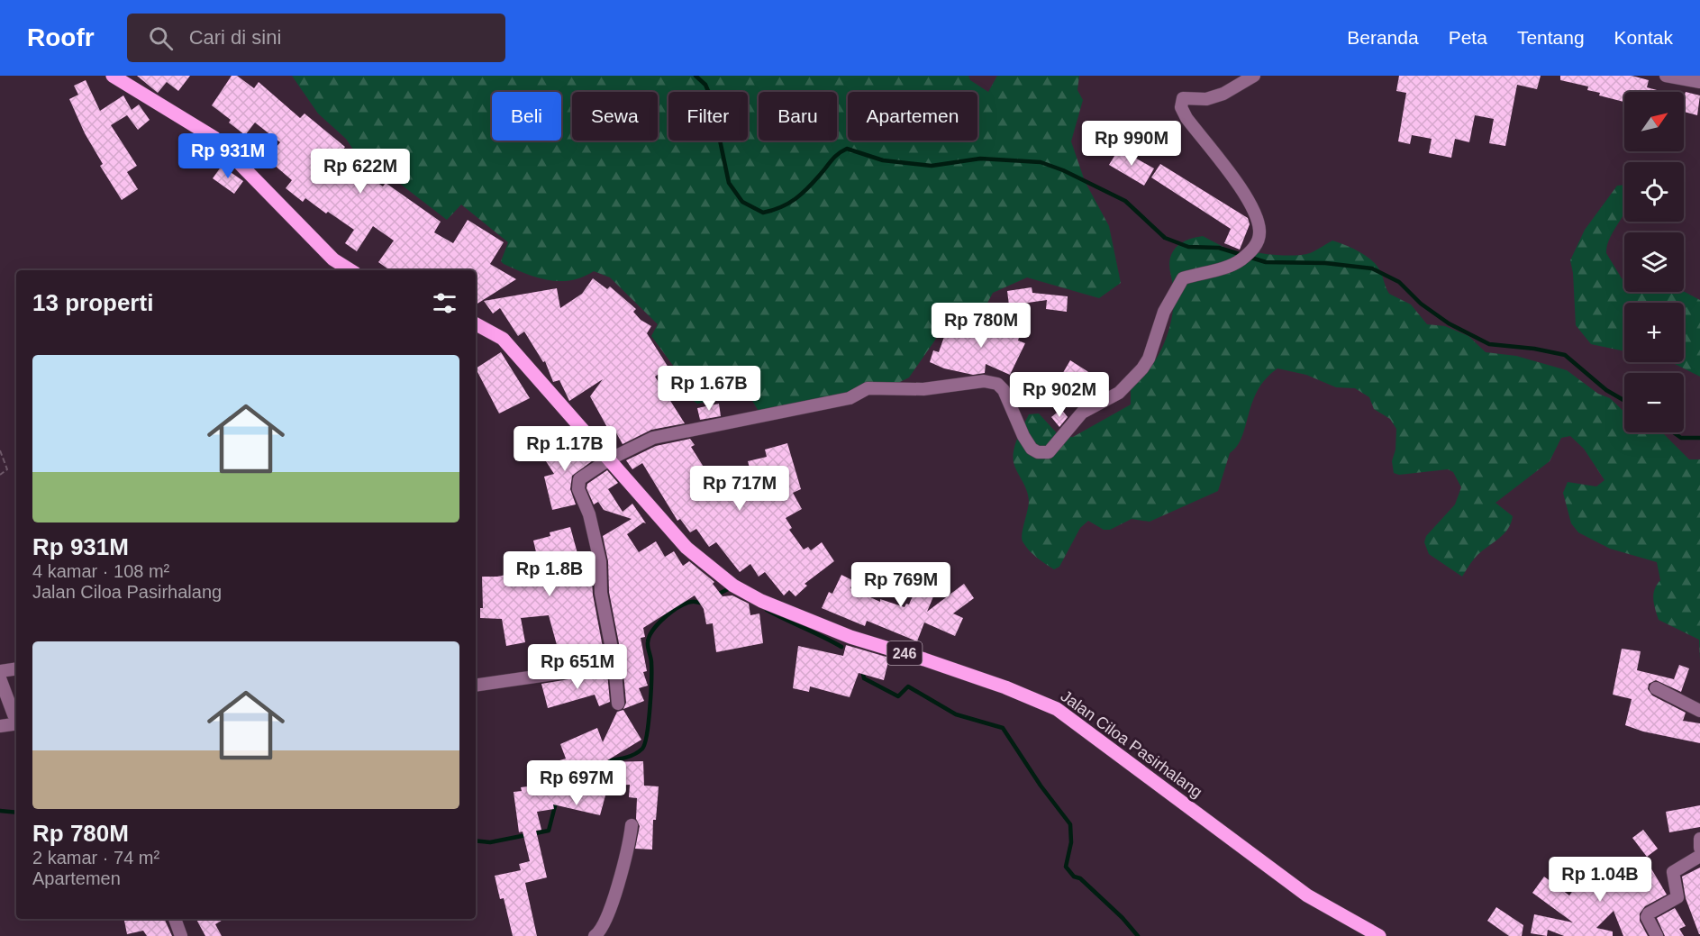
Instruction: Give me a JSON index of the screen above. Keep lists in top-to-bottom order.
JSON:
{
  "streets": {
    "main road": ["246", "Jalan Ciloa Pasirhalang"]
  },
  "north": "top right",
  "page": {
    "header": "Roofr",
    "search": "Cari di sini",
    "nav": [
      "Beranda",
      "Peta",
      "Tentang",
      "Kontak"
    ],
    "map_buttons": ["+", "−"],
    "chip": [
      "Beli",
      "Sewa",
      "Filter",
      "Baru",
      "Apartemen"
    ],
    "price": [
      "Rp 990M",
      "Rp 931M",
      "Rp 622M",
      "Rp 780M",
      "Rp 1.67B",
      "Rp 902M",
      "Rp 1.17B",
      "Rp 717M",
      "Rp 1.8B",
      "Rp 769M",
      "Rp 651M",
      "Rp 697M",
      "Rp 1.04B"
    ],
    "heading": "13 properti",
    "list": [
      {
        "name": "Rp 931M",
        "note": "4 kamar · 108 m² · Jalan Ciloa Pasirhalang"
      },
      {
        "name": "Rp 780M",
        "note": "2 kamar · 74 m² · Apartemen"
      }
    ]
  }
}
